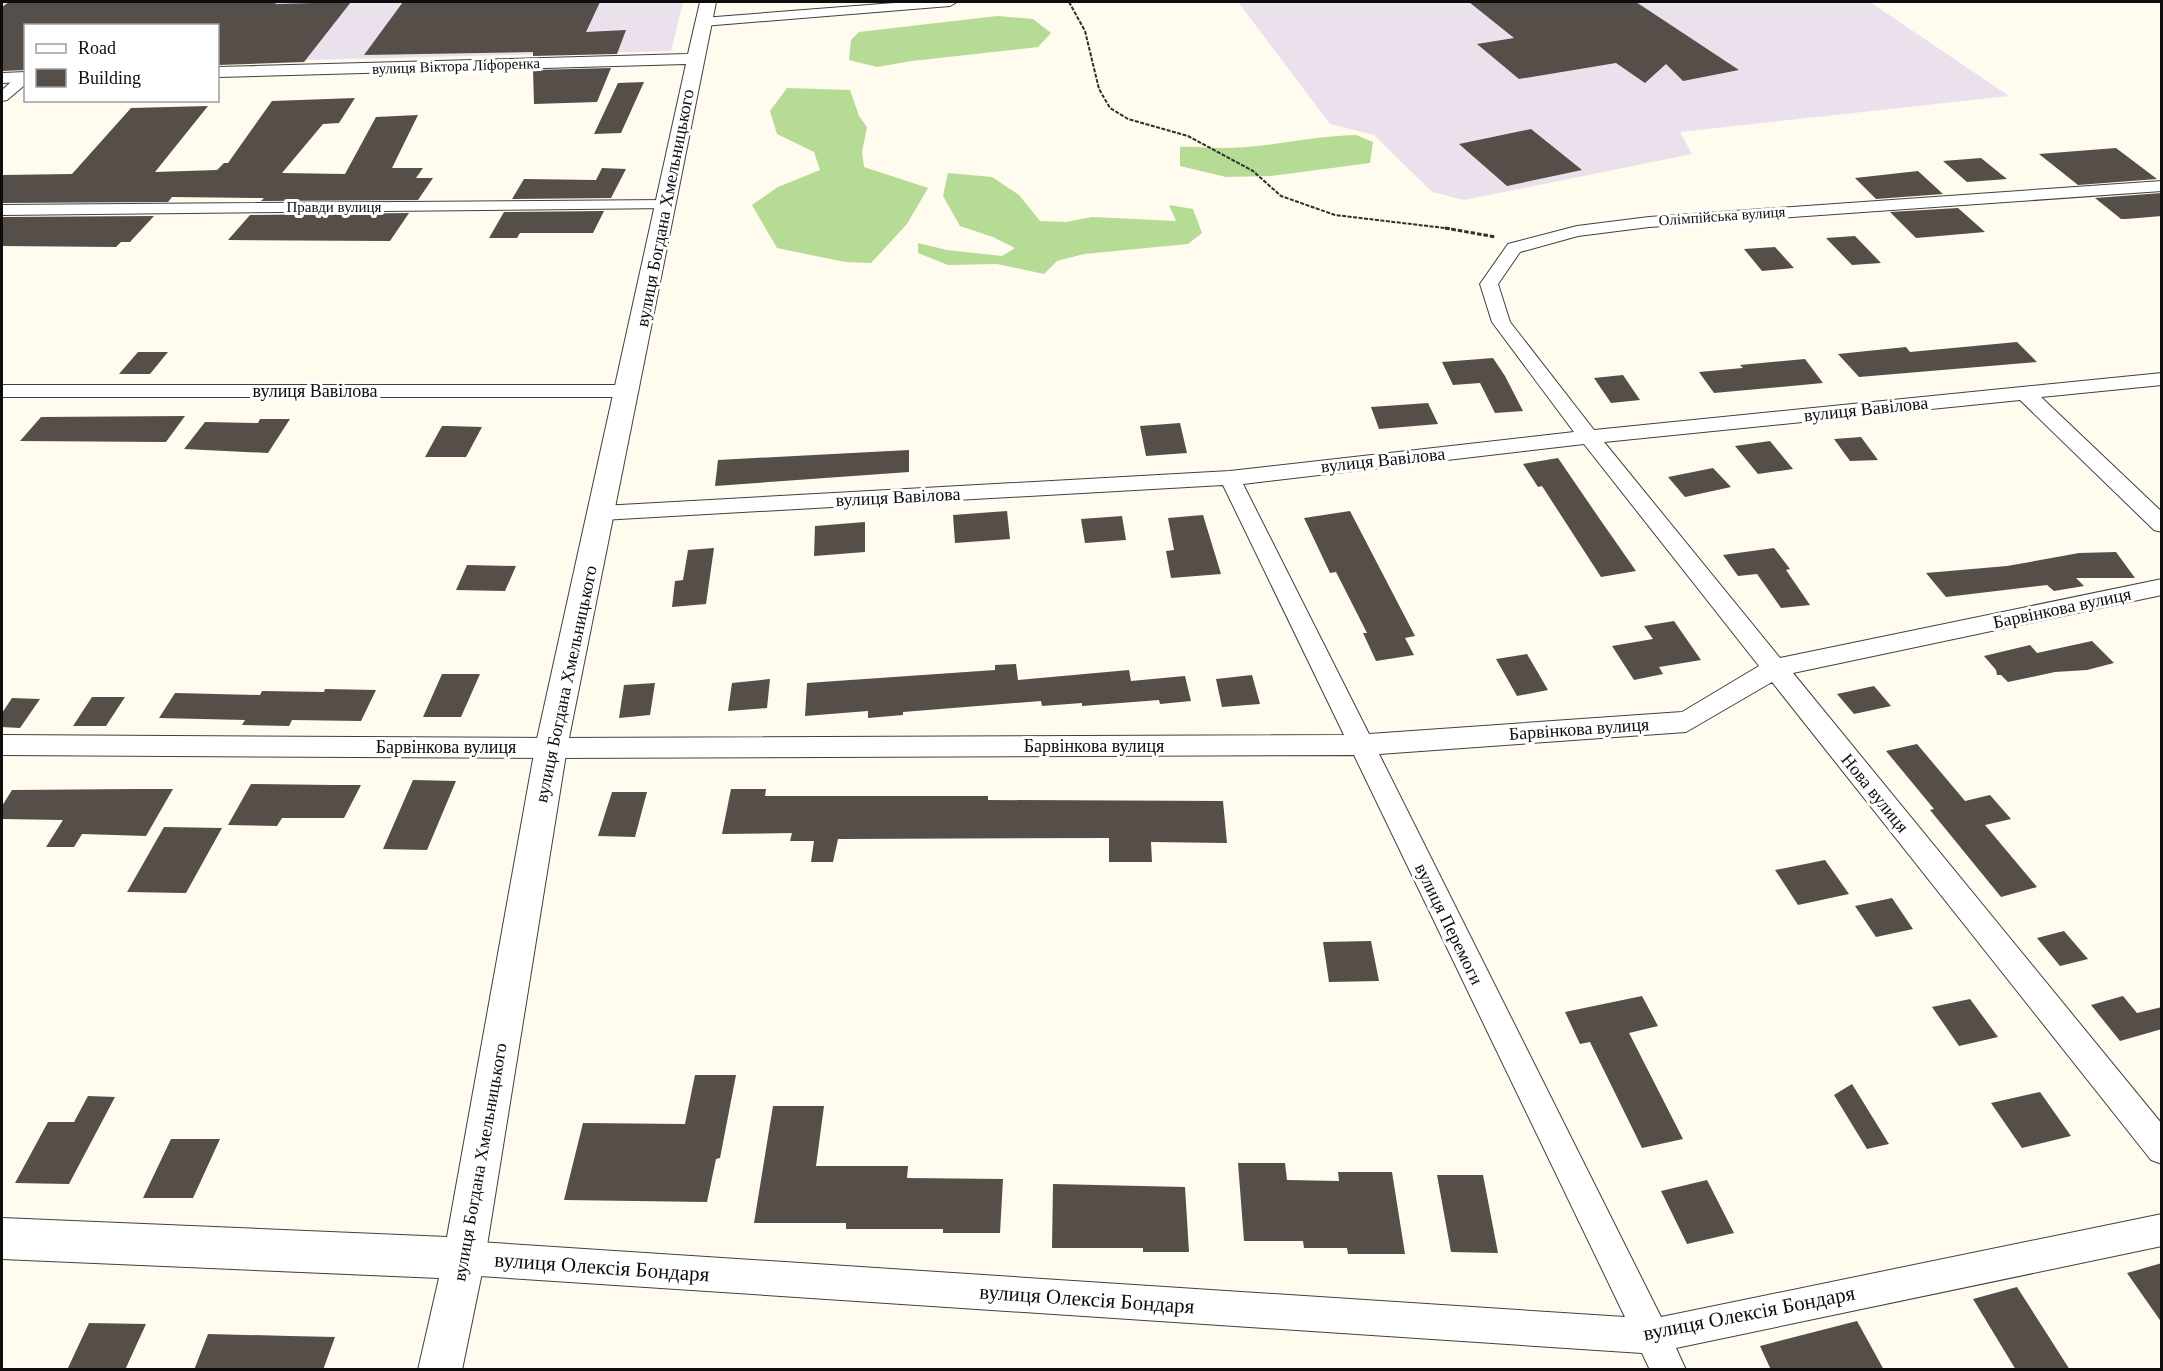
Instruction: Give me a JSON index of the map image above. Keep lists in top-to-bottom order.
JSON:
{
  "streets": {
    "street": [
      "вулиця Віктора Ліфоренка",
      "Правди вулиця",
      "вулиця Богдана Хмельницького",
      "Олімпійська вулиця",
      "вулиця Вавілова",
      "Барвінкова вулиця",
      "Нова вулиця",
      "вулиця Перемоги",
      "вулиця Олексія Бондаря"
    ]
  },
  "crossings": [
    ["вулиця Віктора Ліфоренка", "вулиця Богдана Хмельницького"],
    ["Правди вулиця", "вулиця Богдана Хмельницького"],
    ["вулиця Богдана Хмельницького", "вулиця Вавілова"],
    ["вулиця Богдана Хмельницького", "Барвінкова вулиця"],
    ["вулиця Богдана Хмельницького", "вулиця Олексія Бондаря"],
    ["Олімпійська вулиця", "вулиця Вавілова"],
    ["Олімпійська вулиця", "Нова вулиця"],
    ["вулиця Вавілова", "Нова вулиця"],
    ["вулиця Вавілова", "вулиця Перемоги"],
    ["Барвінкова вулиця", "Нова вулиця"],
    ["Барвінкова вулиця", "вулиця Перемоги"],
    ["вулиця Перемоги", "вулиця Олексія Бондаря"]
  ],
  "legend": ["Road", "Building"]
}
